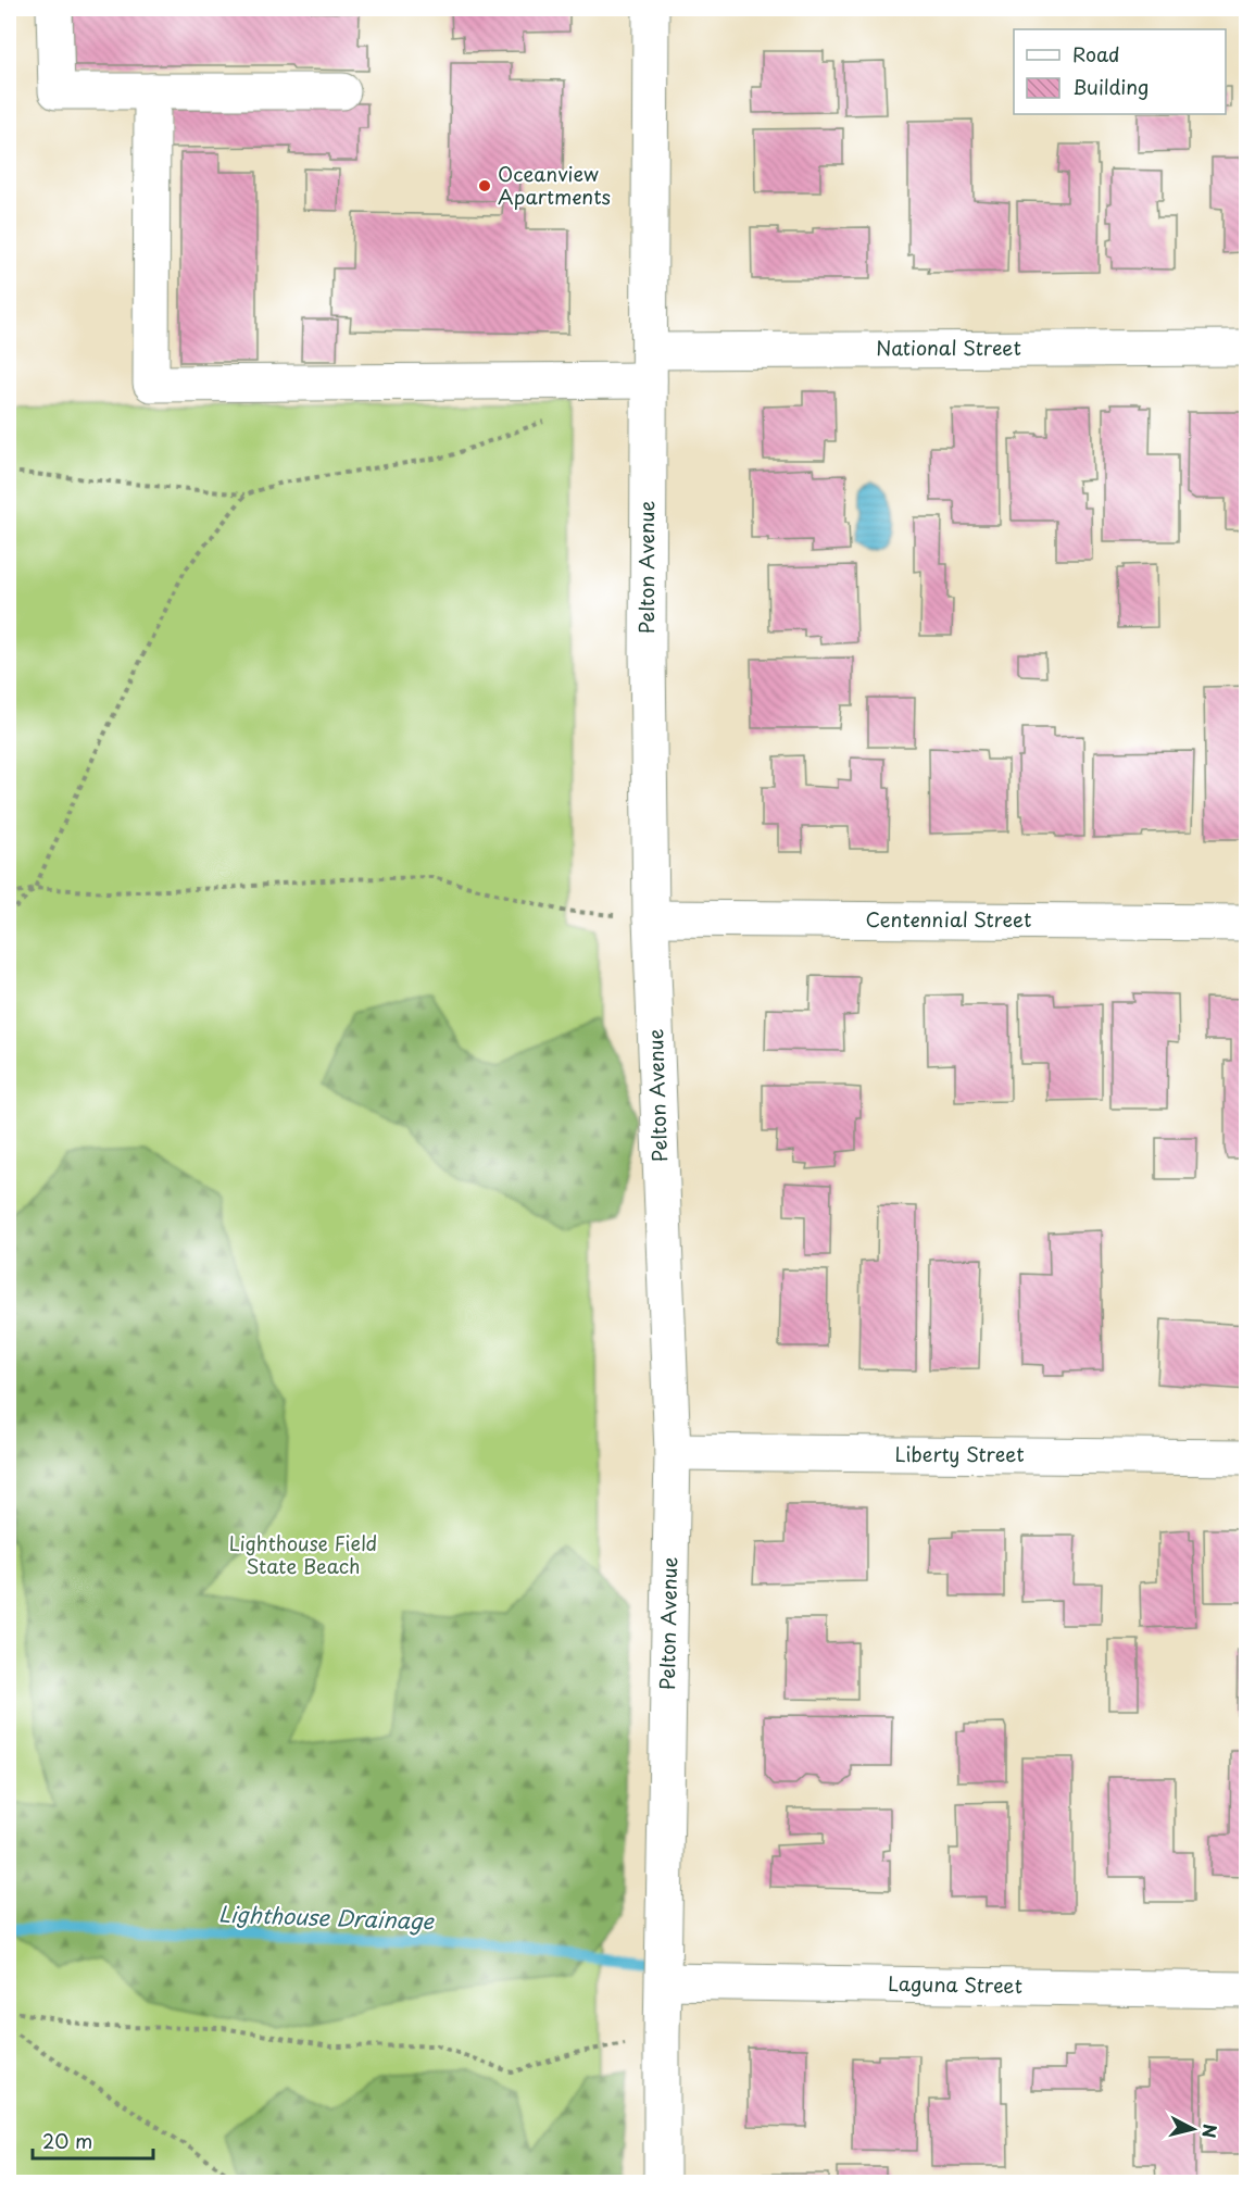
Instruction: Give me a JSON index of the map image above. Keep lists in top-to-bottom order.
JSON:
{
  "streets": {
    "street": [
      "National Street",
      "Pelton Avenue",
      "Centennial Street",
      "Liberty Street",
      "Laguna Street"
    ]
  },
  "crossings": [
    ["National Street", "Pelton Avenue"],
    ["Pelton Avenue", "Centennial Street"],
    ["Pelton Avenue", "Liberty Street"],
    ["Pelton Avenue", "Laguna Street"]
  ],
  "water": ["Lighthouse Drainage"],
  "parks": ["Lighthouse Field State Beach"],
  "places": ["Oceanview Apartments"],
  "legend": ["Road", "Building"],
  "scale_bar": "20 m",
  "north": "right"
}
